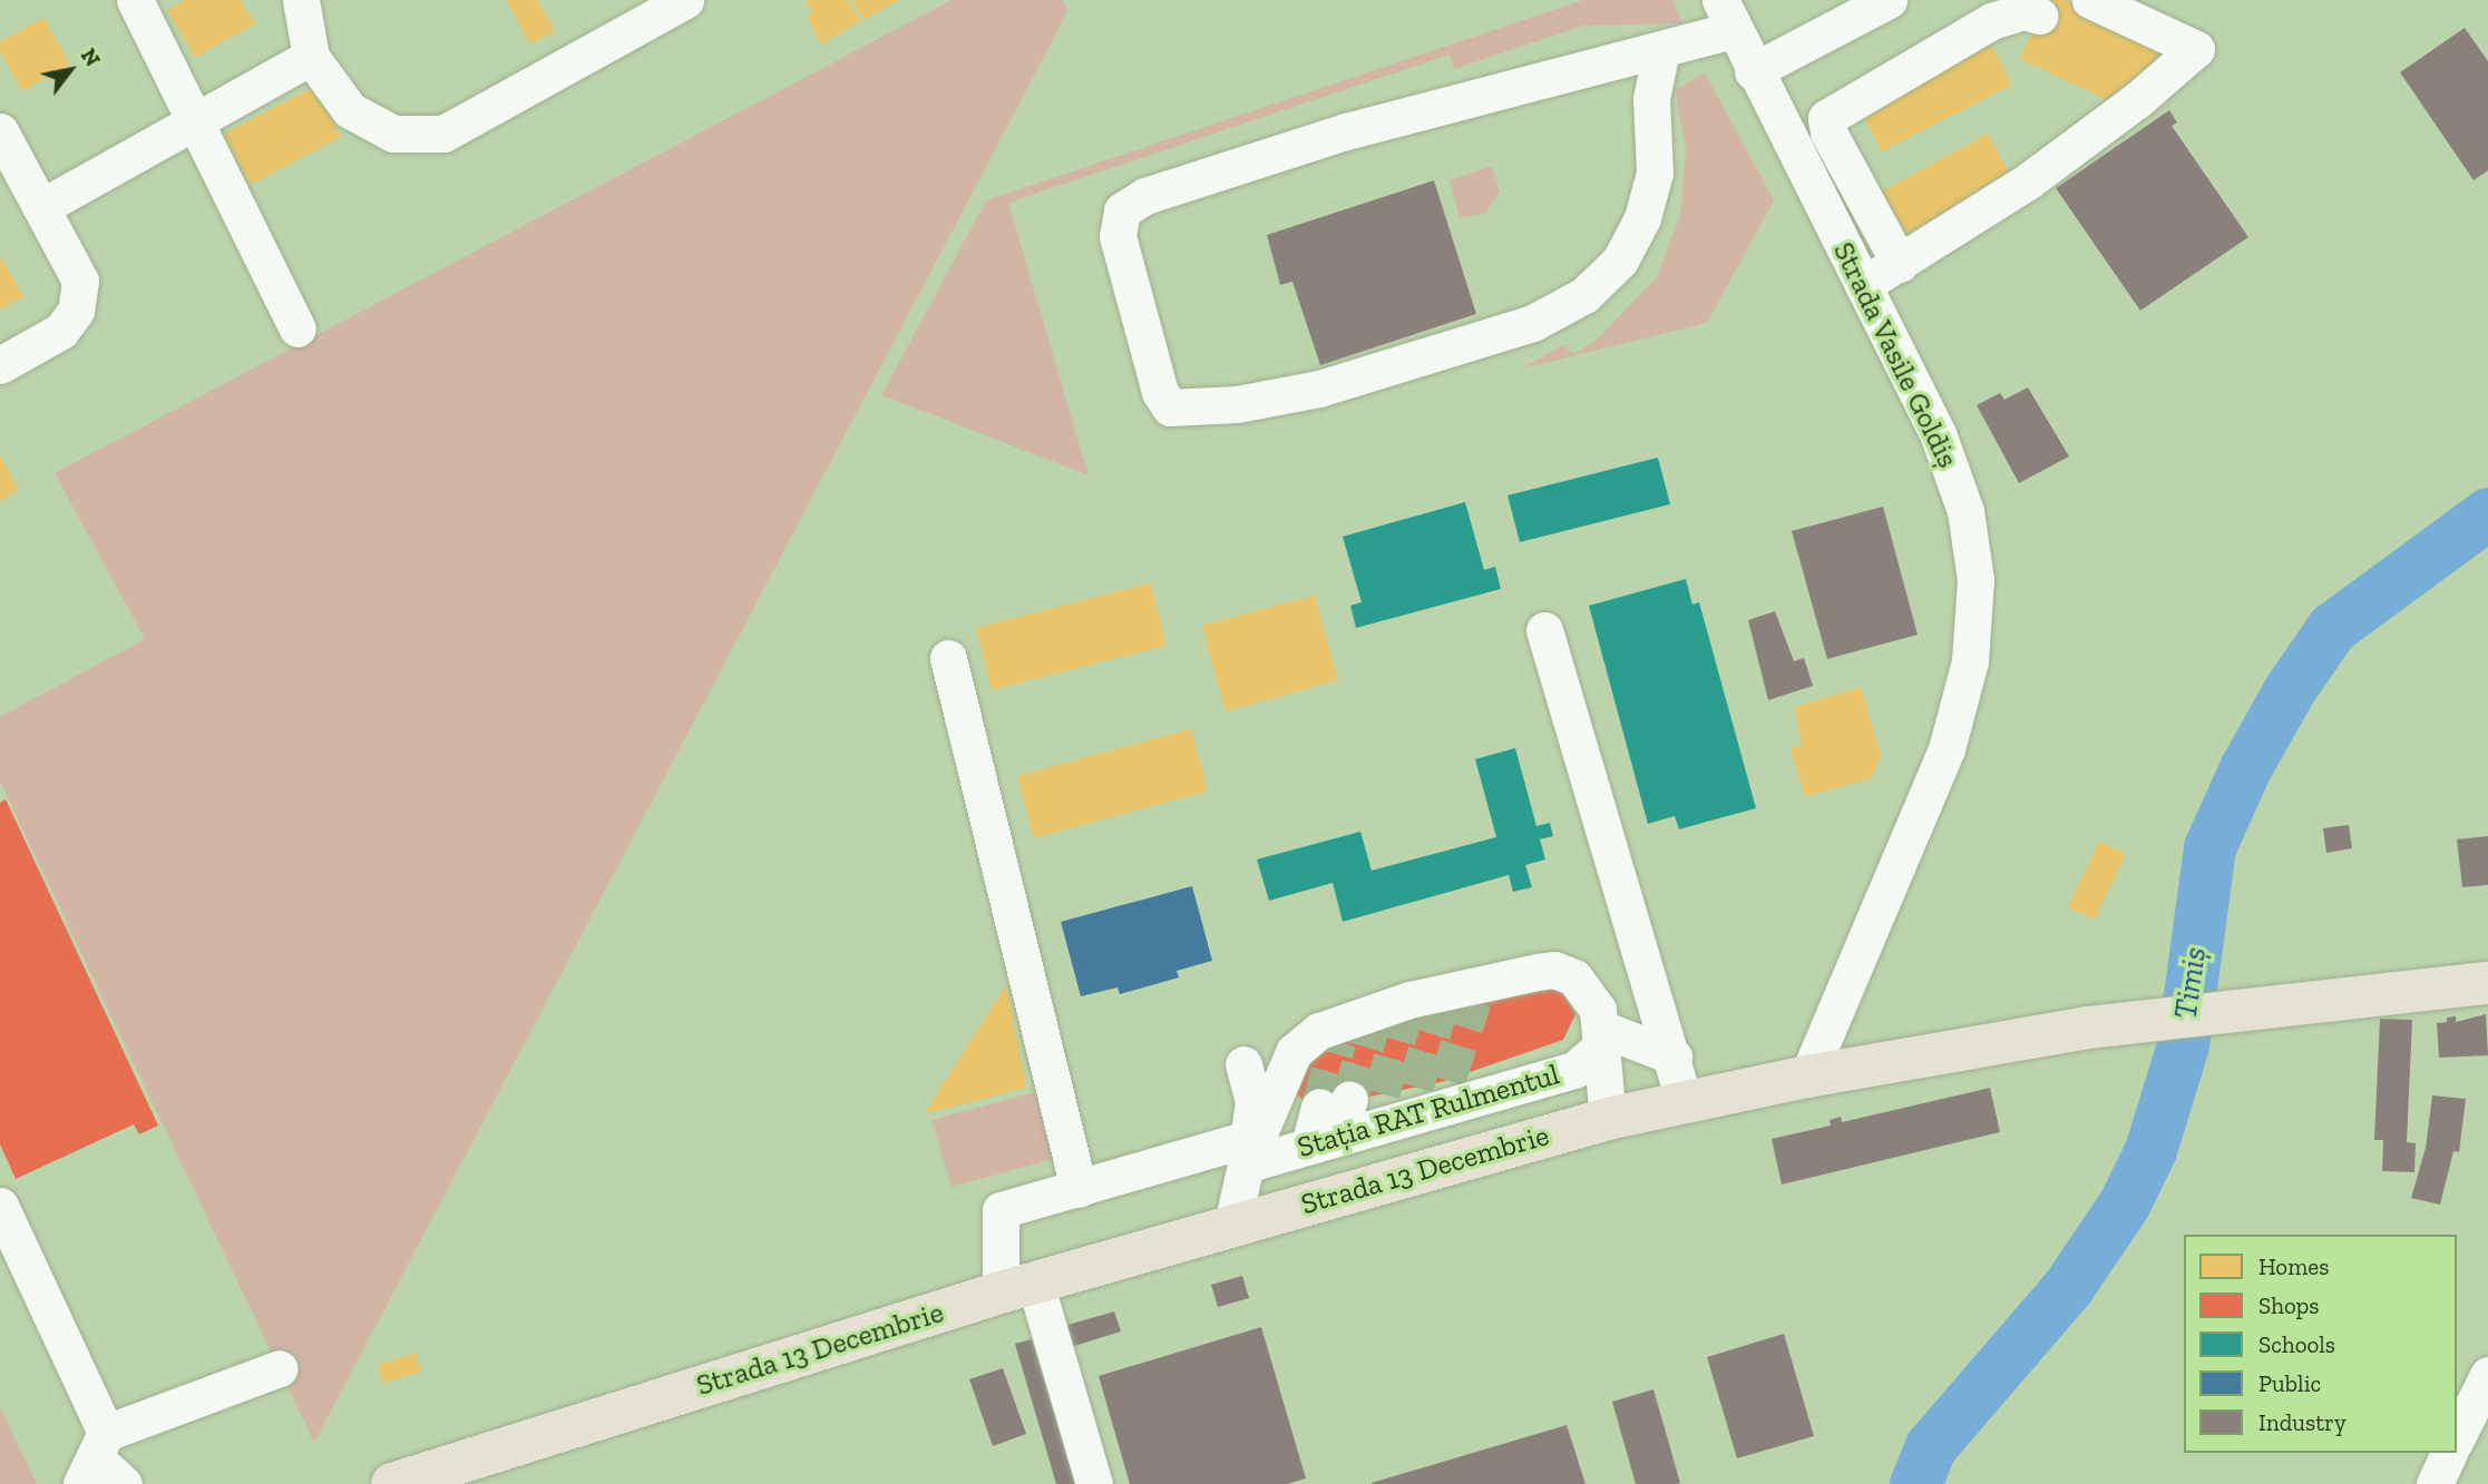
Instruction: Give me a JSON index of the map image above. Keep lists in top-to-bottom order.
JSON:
{
  "streets": {
    "main road": ["Strada 13 Decembrie"],
    "street": ["Strada Vasile Goldiș", "Stația RAT Rulmentul"]
  },
  "crossings": [
    ["Strada Vasile Goldiș", "Strada 13 Decembrie"],
    ["Stația RAT Rulmentul", "Strada 13 Decembrie"]
  ],
  "water": ["Timiș"],
  "legend": [
    "Homes",
    "Shops",
    "Schools",
    "Public",
    "Industry"
  ],
  "north": "top right"
}
